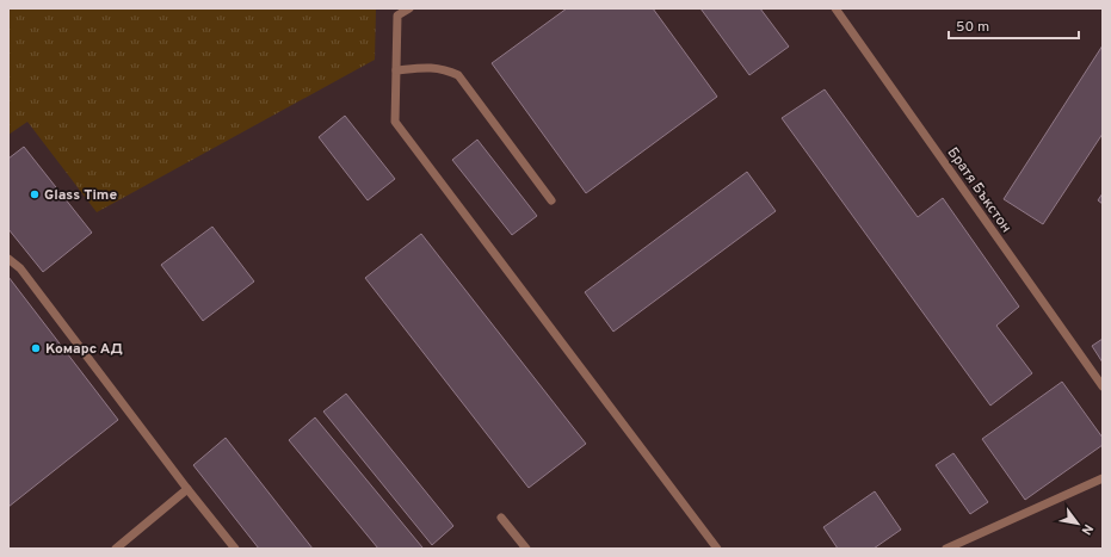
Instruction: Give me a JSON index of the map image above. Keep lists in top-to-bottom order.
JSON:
{
  "streets": {
    "lane": ["Братя Бъкстон"]
  },
  "places": ["Glass Time", "Комарс АД"],
  "scale_bar": "50 m",
  "north": "bottom right"
}
